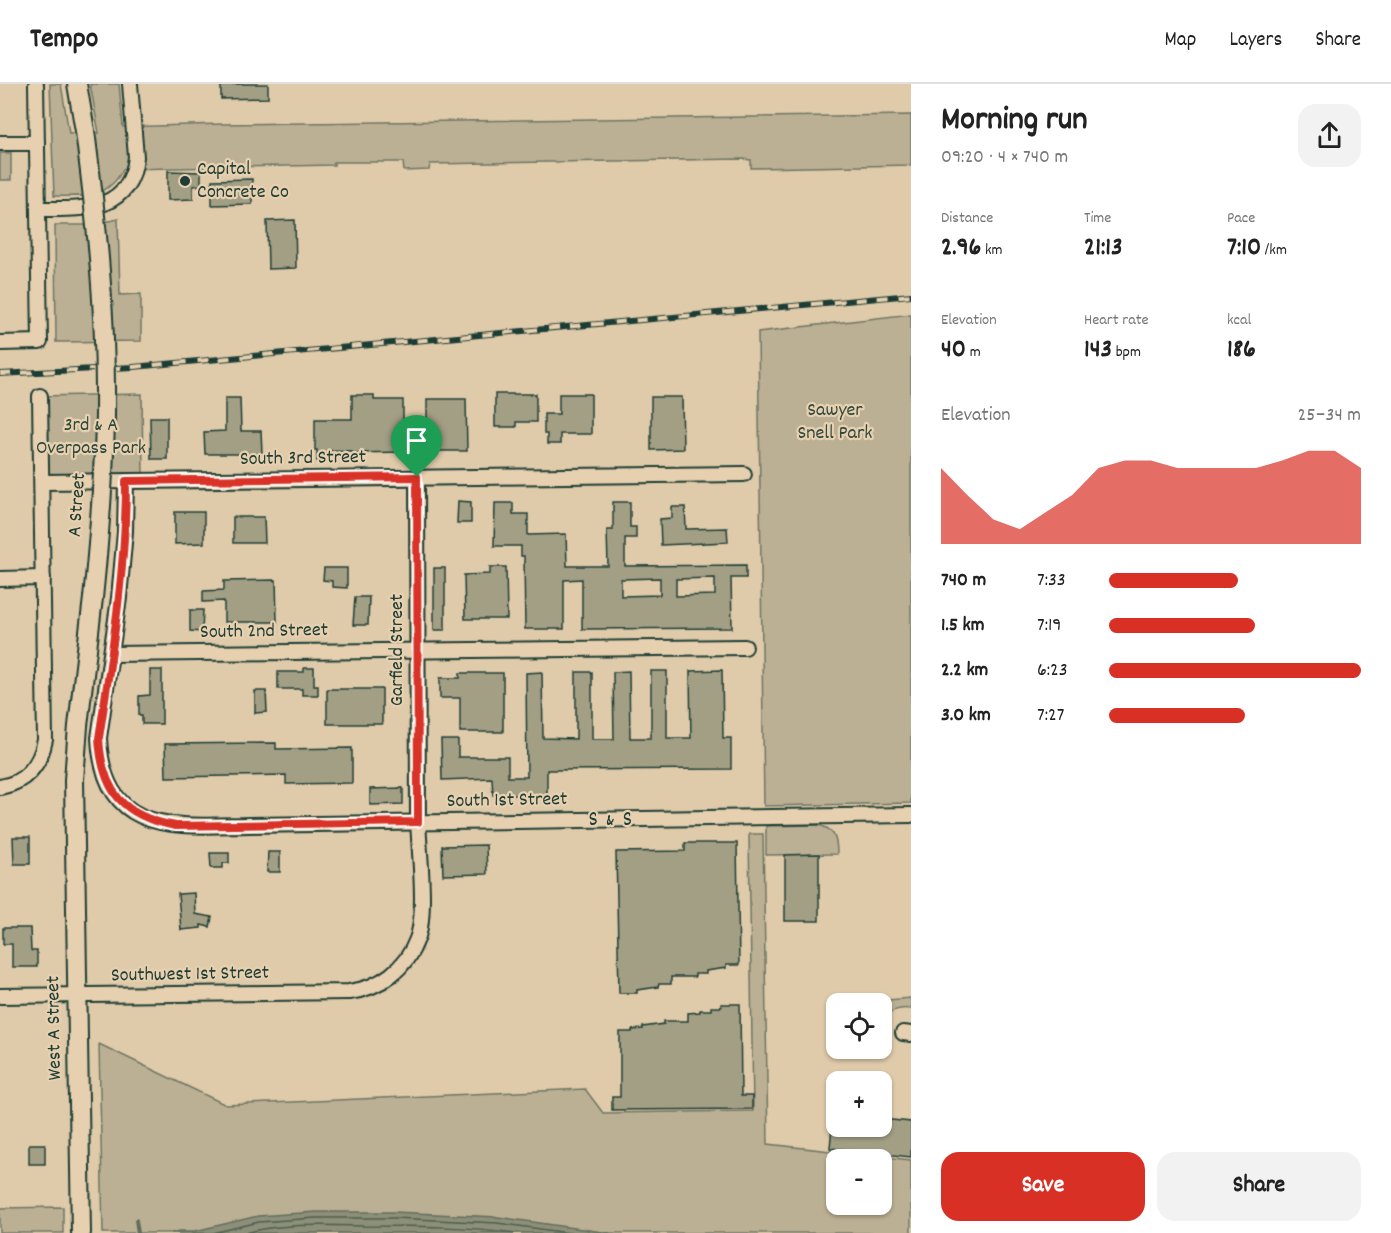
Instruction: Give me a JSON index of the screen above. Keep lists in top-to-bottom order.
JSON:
{
  "streets": {
    "main road": ["A Street", "West A Street"],
    "street": [
      "South 3rd Street",
      "South 2nd Street",
      "Garfield Street",
      "South 1st Street",
      "Southwest 1st Street"
    ]
  },
  "crossings": [
    ["South 3rd Street", "A Street"],
    ["South 3rd Street", "Garfield Street"],
    ["A Street", "West A Street"],
    ["South 2nd Street", "Garfield Street"],
    ["South 2nd Street", "South 1st Street"],
    ["Garfield Street", "South 1st Street"],
    ["Garfield Street", "Southwest 1st Street"],
    ["Southwest 1st Street", "West A Street"]
  ],
  "districts": ["S & S"],
  "parks": ["Sawyer Snell Park", "3rd & A Overpass Park"],
  "places": ["Capital Concrete Co"],
  "page": {
    "header": "Tempo",
    "nav": ["Map", "Layers", "Share"],
    "heading": ["Morning run", "09:20 · 4 × 740 m"],
    "stats": [
      ["Distance", "2.96 km"],
      ["Time", "21:13"],
      ["Pace", "7:10 /km"],
      ["Elevation", "40 m"],
      ["Heart rate", "143 bpm"],
      ["kcal", "186"]
    ],
    "chart": ["Elevation", "25–34 m"],
    "list": [
      {
        "name": "740 m",
        "note": "7:33"
      },
      {
        "name": "1.5 km",
        "note": "7:19"
      },
      {
        "name": "2.2 km",
        "note": "6:23"
      },
      {
        "name": "3.0 km",
        "note": "7:27"
      }
    ],
    "map_buttons": ["+", "−"],
    "buttons": ["Save", "Share"]
  }
}
